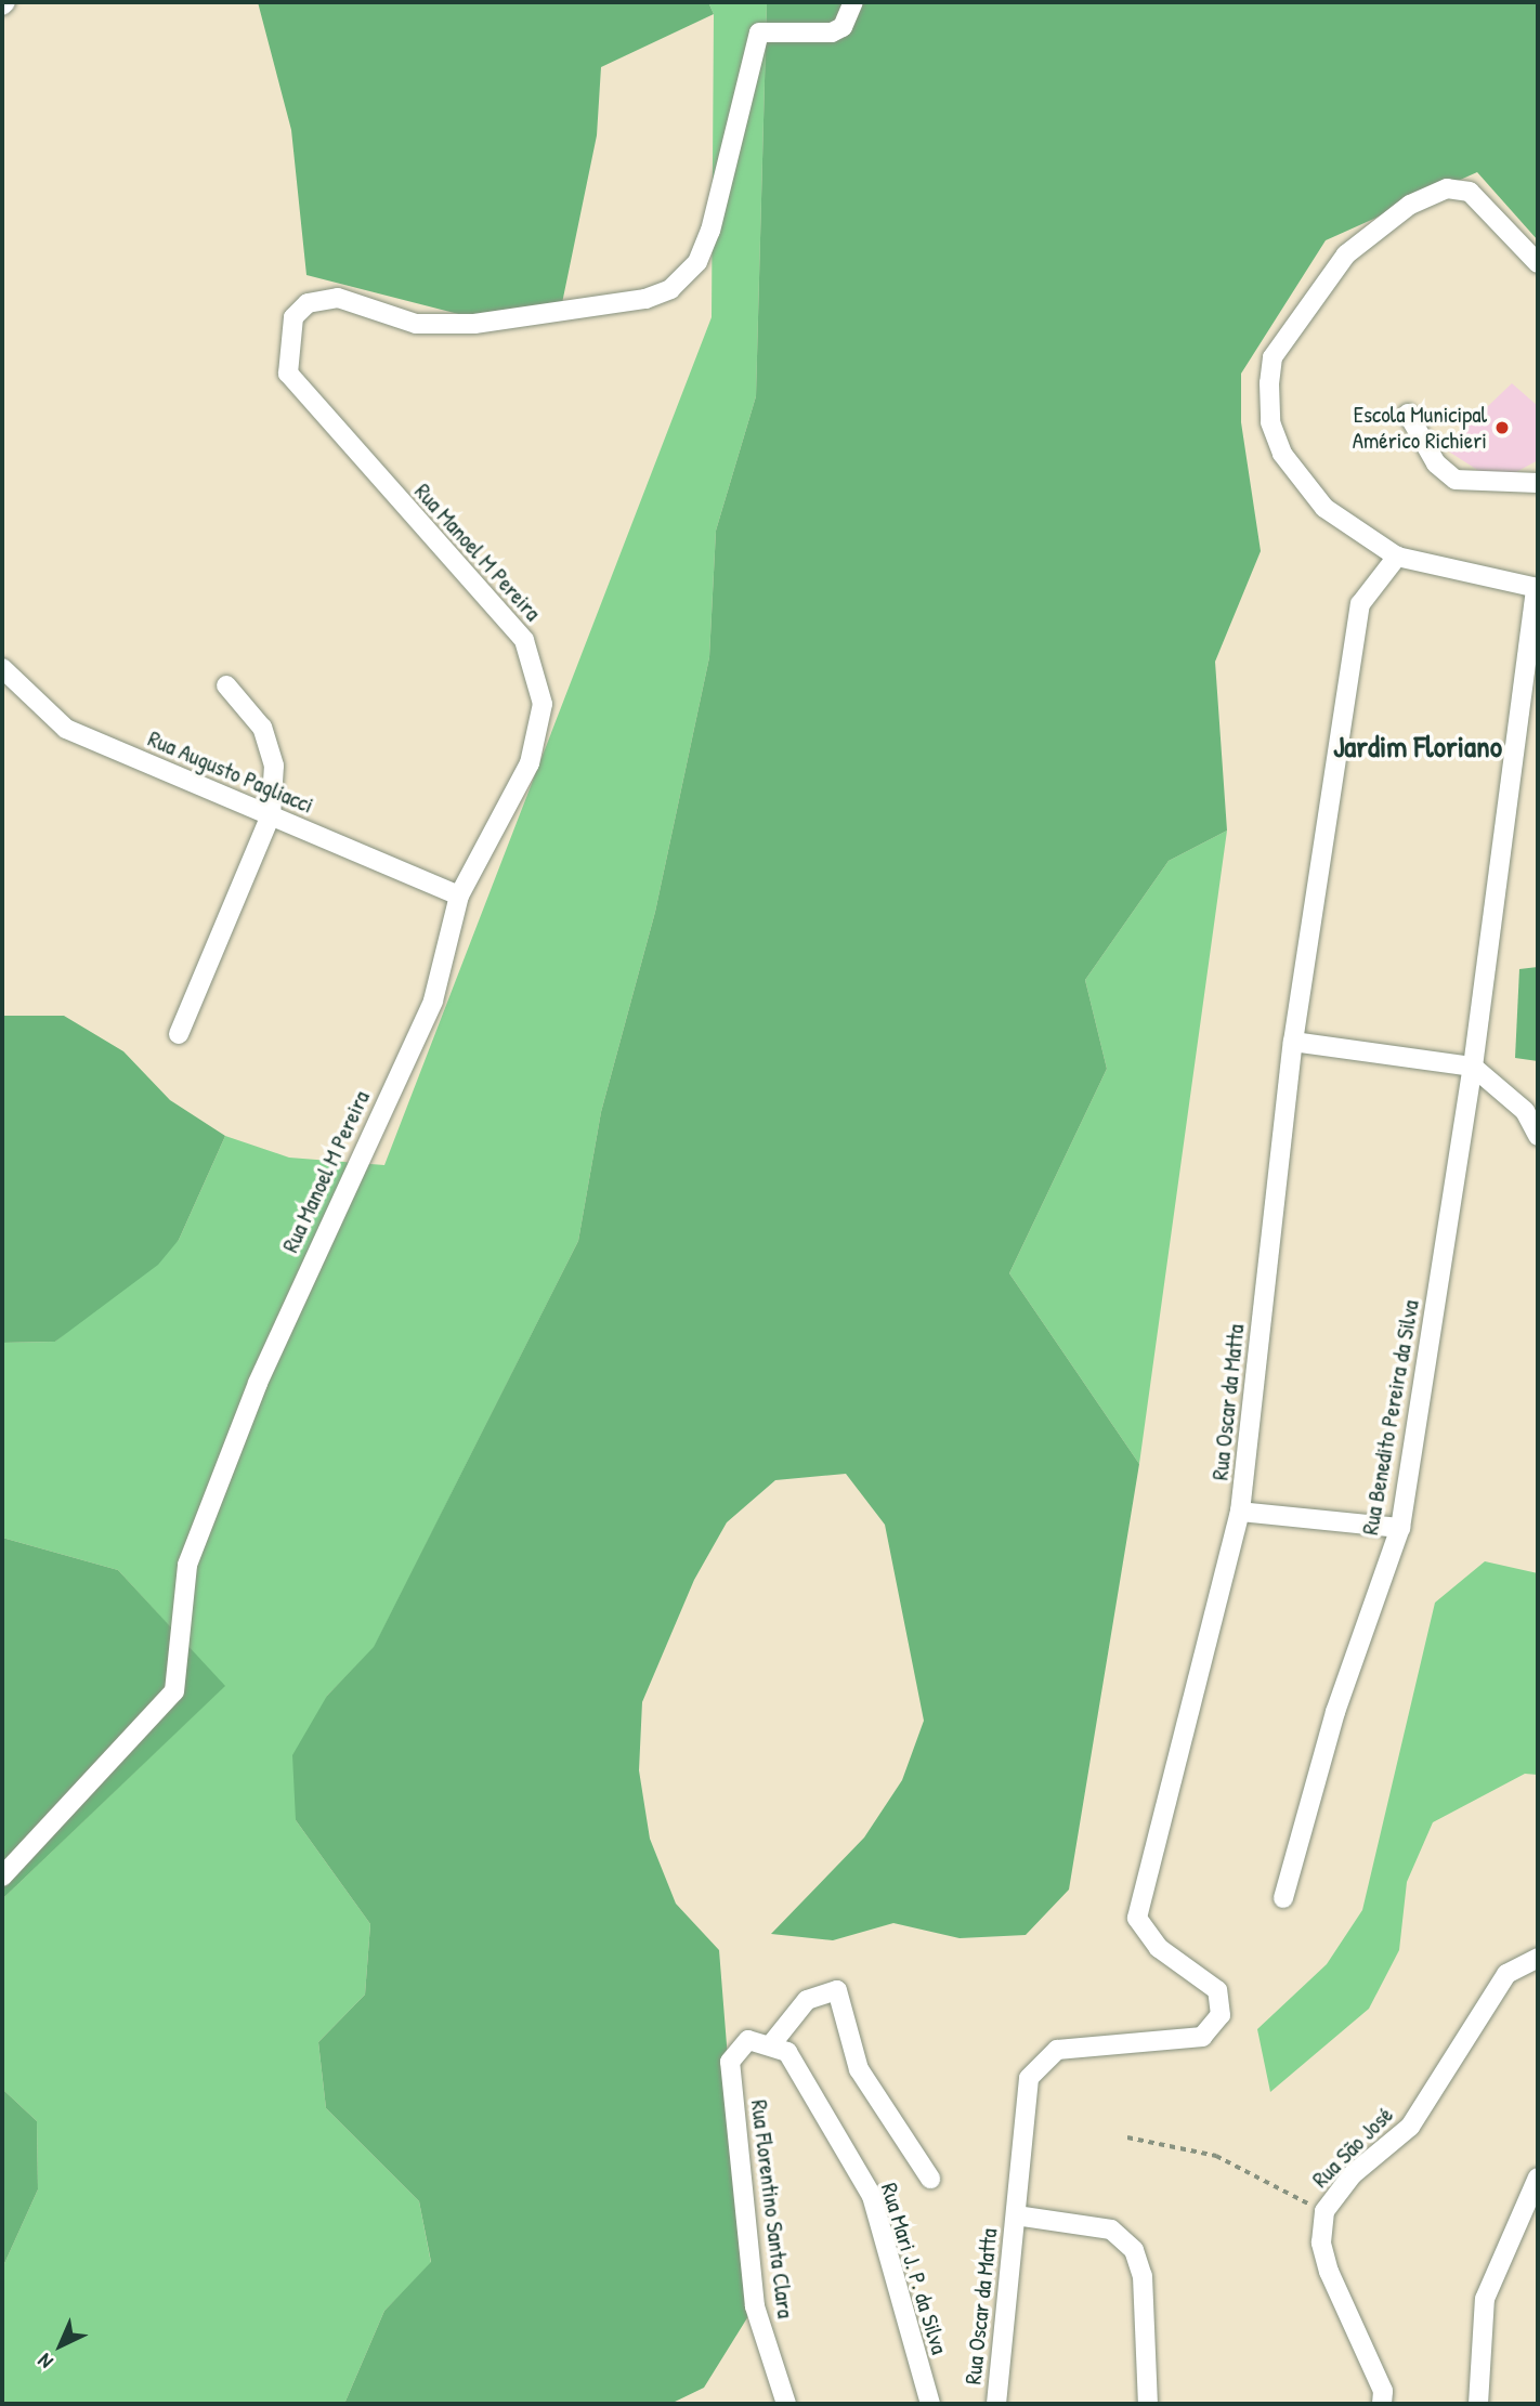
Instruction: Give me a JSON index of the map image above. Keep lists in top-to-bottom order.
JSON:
{
  "streets": {
    "street": [
      "Rua Manoel M Pereira",
      "Rua Augusto Pagliacci",
      "Rua Oscar da Matta",
      "Rua Benedito Pereira da Silva",
      "Rua São José",
      "Rua Florentino Santa Clara",
      "Rua Mari J. P. da Silva"
    ]
  },
  "crossings": [
    ["Rua Manoel M Pereira", "Rua Augusto Pagliacci"],
    ["Rua Florentino Santa Clara", "Rua Mari J. P. da Silva"]
  ],
  "districts": ["Jardim Floriano"],
  "places": ["Escola Municipal Américo Richieri"],
  "north": "bottom left"
}
